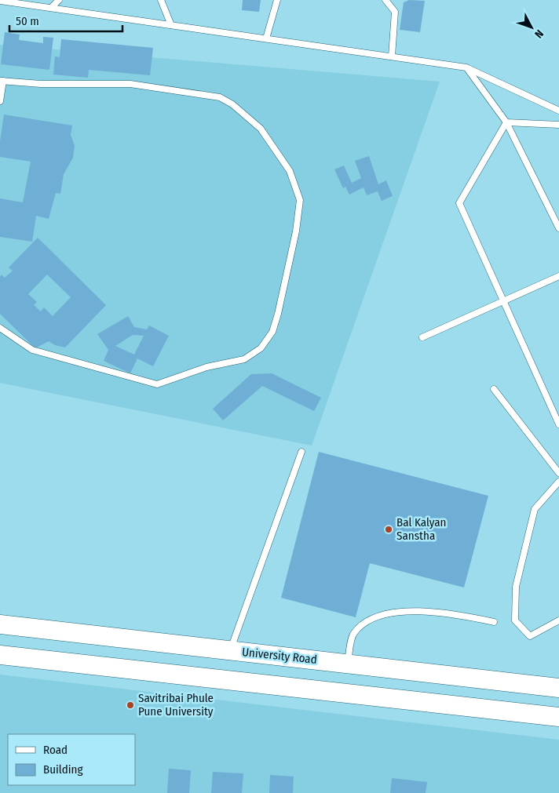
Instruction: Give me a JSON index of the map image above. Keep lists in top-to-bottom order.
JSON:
{
  "streets": {
    "main road": ["University Road"]
  },
  "places": ["Bal Kalyan Sanstha", "Savitribai Phule Pune University"],
  "legend": ["Road", "Building"],
  "scale_bar": "50 m",
  "north": "bottom right"
}
